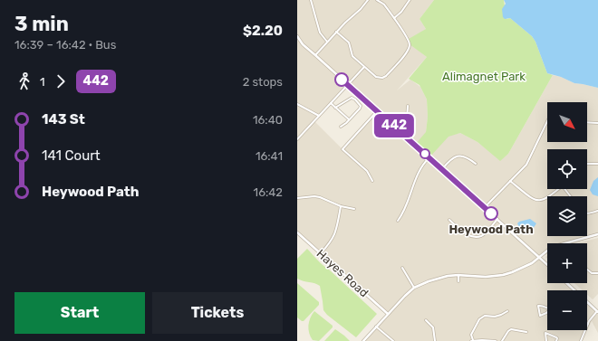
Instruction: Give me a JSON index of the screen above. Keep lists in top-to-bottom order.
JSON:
{
  "streets": {
    "street": ["Hayes Road"]
  },
  "parks": ["Alimagnet Park"],
  "places": ["Heywood Path"],
  "lines": ["bus line 442"],
  "north": "bottom right",
  "page": {
    "heading": ["3 min", "16:39 – 16:42 · Bus", "$2.20"],
    "on_map": "442",
    "legs": ["1", "442", "2 stops"],
    "list": [
      {
        "name": "143 St",
        "value": "16:40"
      },
      {
        "name": "141 Court",
        "value": "16:41"
      },
      {
        "name": "Heywood Path",
        "value": "16:42"
      }
    ],
    "map_buttons": ["+", "−"],
    "buttons": ["Start", "Tickets"]
  }
}
